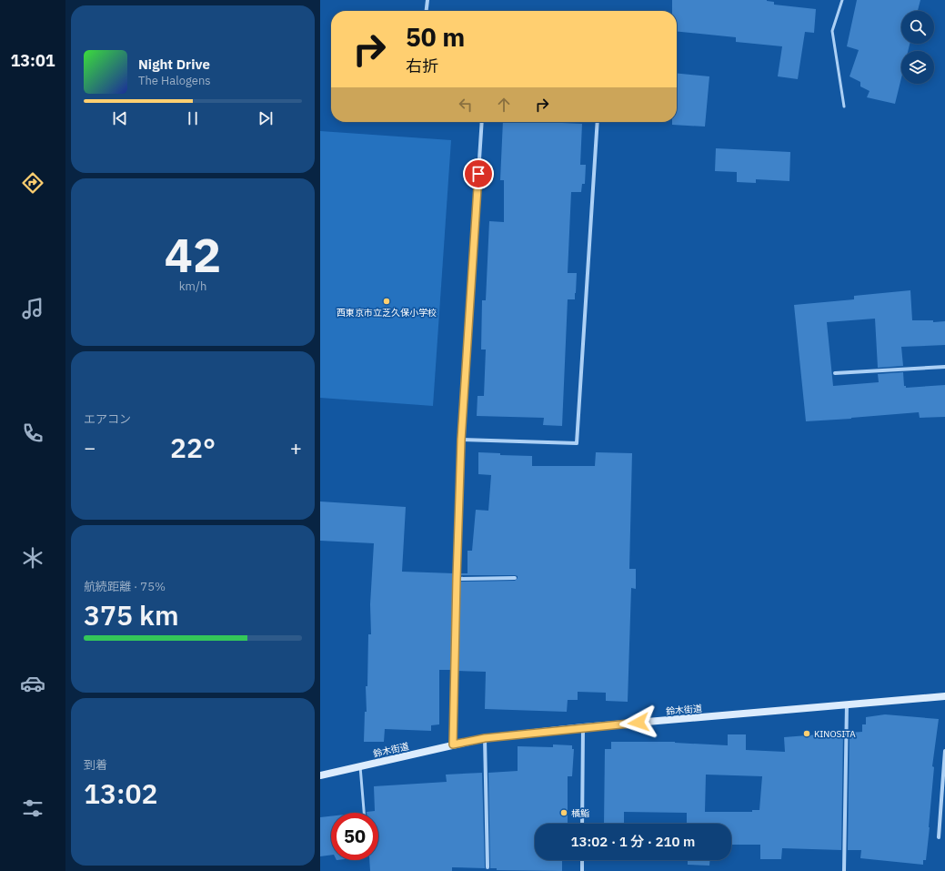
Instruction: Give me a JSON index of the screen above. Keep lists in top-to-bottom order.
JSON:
{
  "streets": {
    "main road": ["鈴木街道"]
  },
  "places": ["西東京市立芝久保小学校", "KINOSITA", "橘鮨"],
  "page": {
    "tabs": "13:01",
    "turn": ["50 m", "右折"],
    "song": ["Night Drive", "The Halogens"],
    "tile": [
      ["42", "km/h"],
      "エアコン",
      ["航続距離 · 75%", "375 km"],
      ["到着", "13:02"]
    ],
    "heat": ["−", "22°", "+"],
    "limit": "50",
    "trip": "13:02 · 1 分 · 210 m"
  }
}
